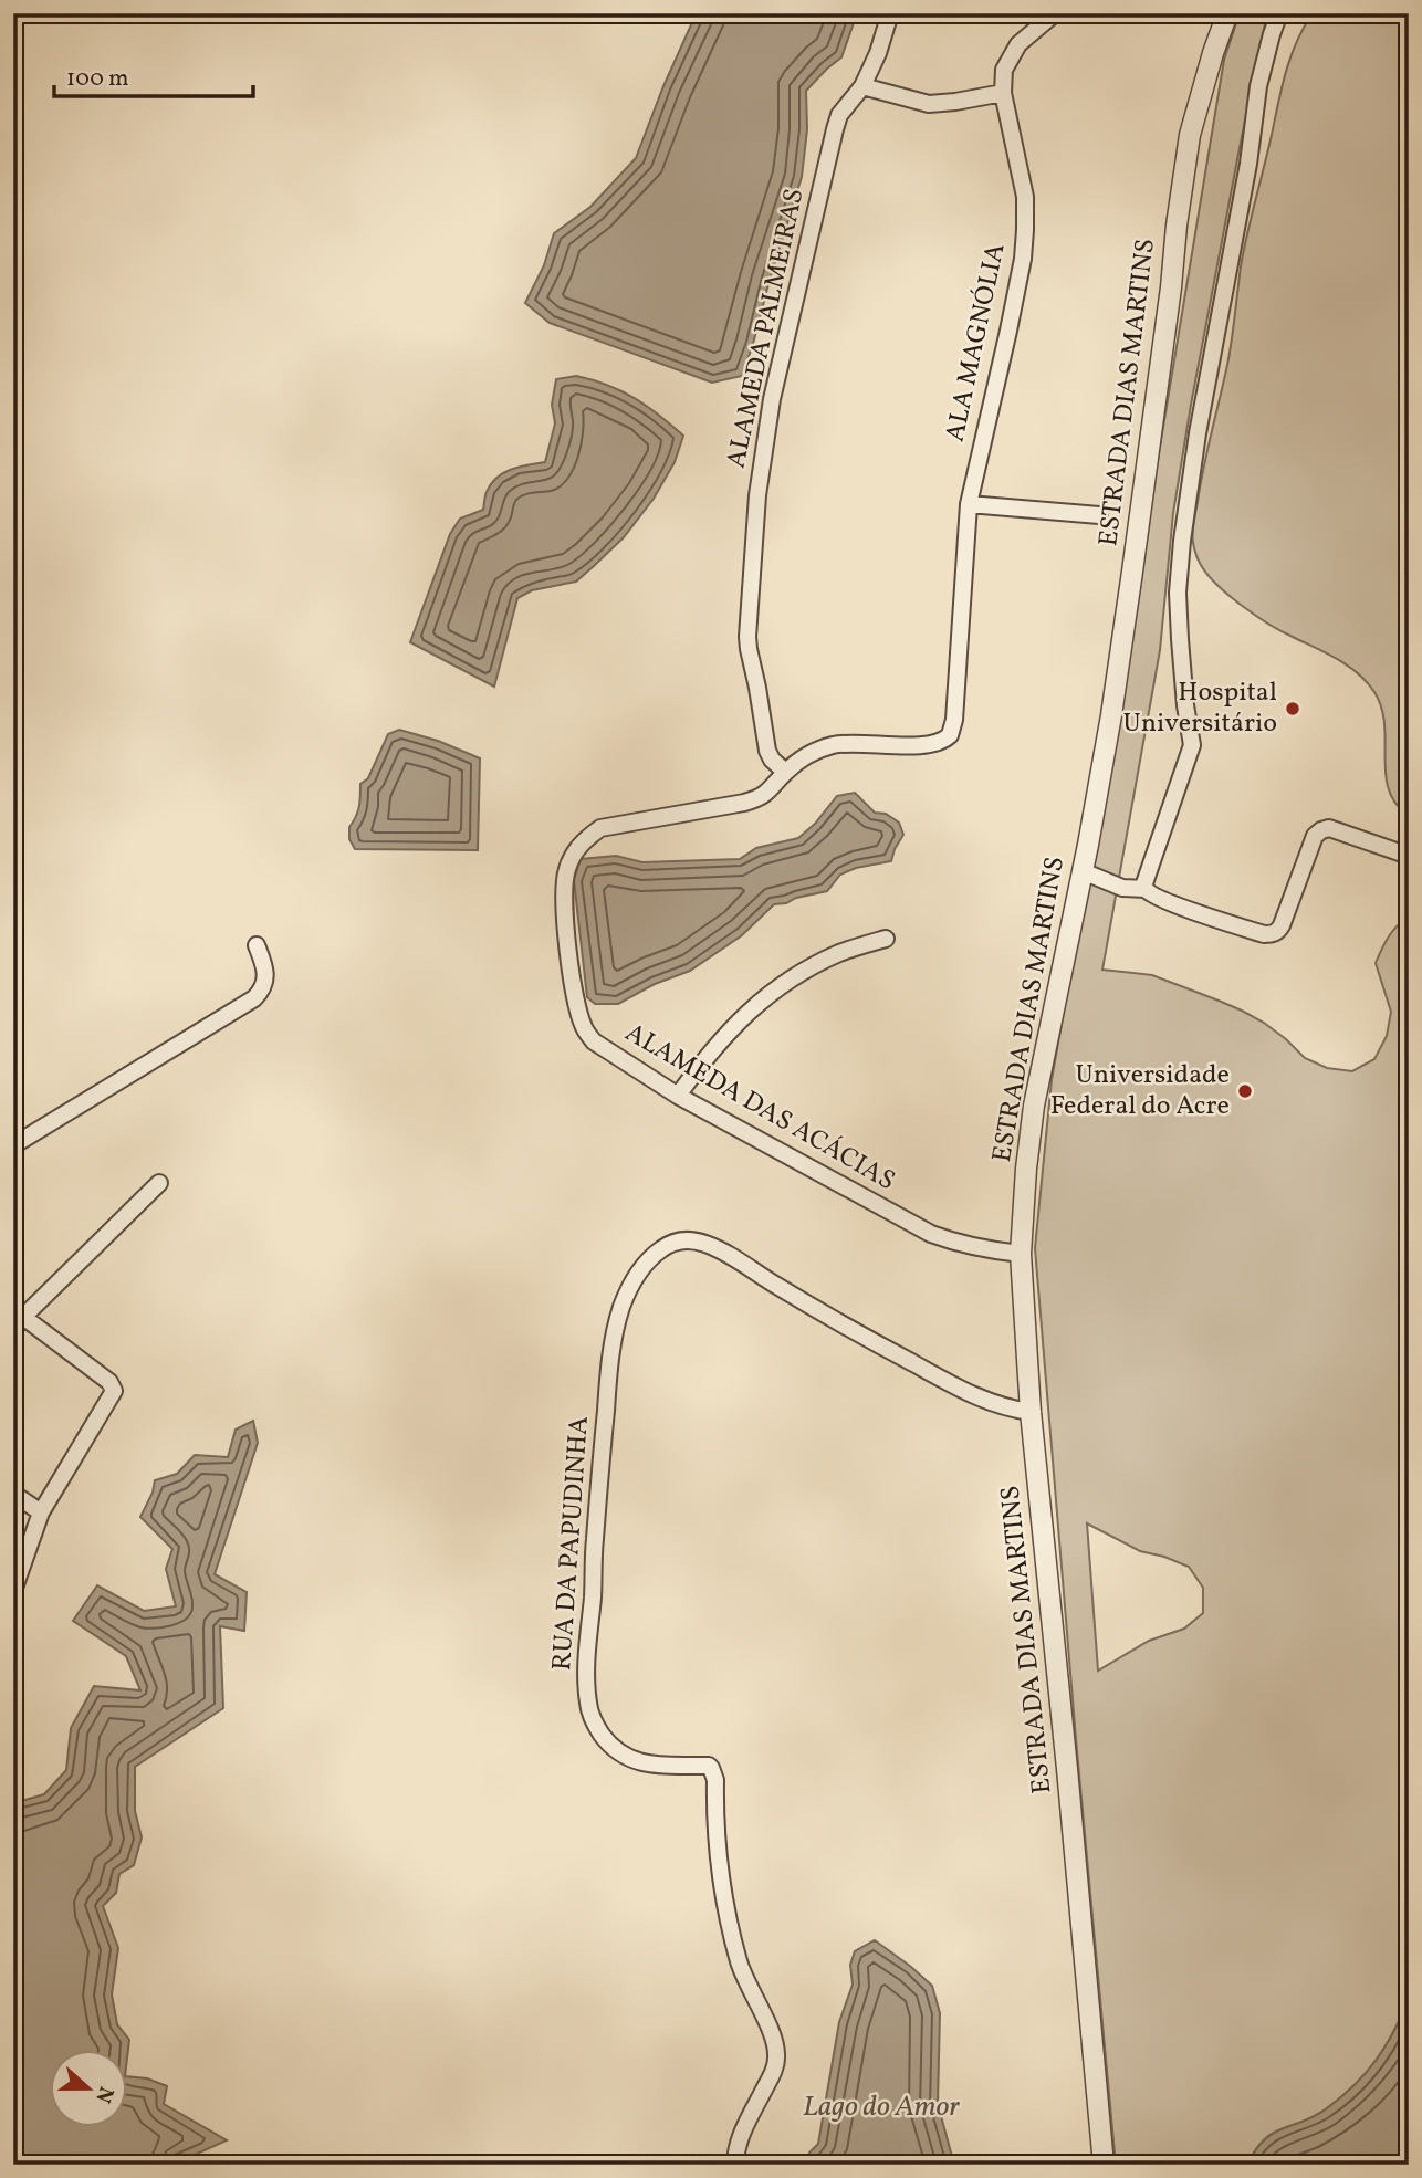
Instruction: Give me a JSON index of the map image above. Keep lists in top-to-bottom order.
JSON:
{
  "streets": {
    "street": [
      "ALAMEDA PALMEIRAS",
      "ALA MAGNÓLIA",
      "ESTRADA DIAS MARTINS",
      "ALAMEDA DAS ACÁCIAS",
      "RUA DA PAPUDINHA"
    ]
  },
  "crossings": [
    ["ALAMEDA PALMEIRAS", "ALAMEDA DAS ACÁCIAS"],
    ["ALA MAGNÓLIA", "ALAMEDA DAS ACÁCIAS"],
    ["ESTRADA DIAS MARTINS", "ALAMEDA DAS ACÁCIAS"],
    ["ESTRADA DIAS MARTINS", "RUA DA PAPUDINHA"]
  ],
  "water": ["Lago do Amor"],
  "places": ["Hospital Universitário", "Universidade Federal do Acre"],
  "scale_bar": "100 m",
  "north": "right"
}
